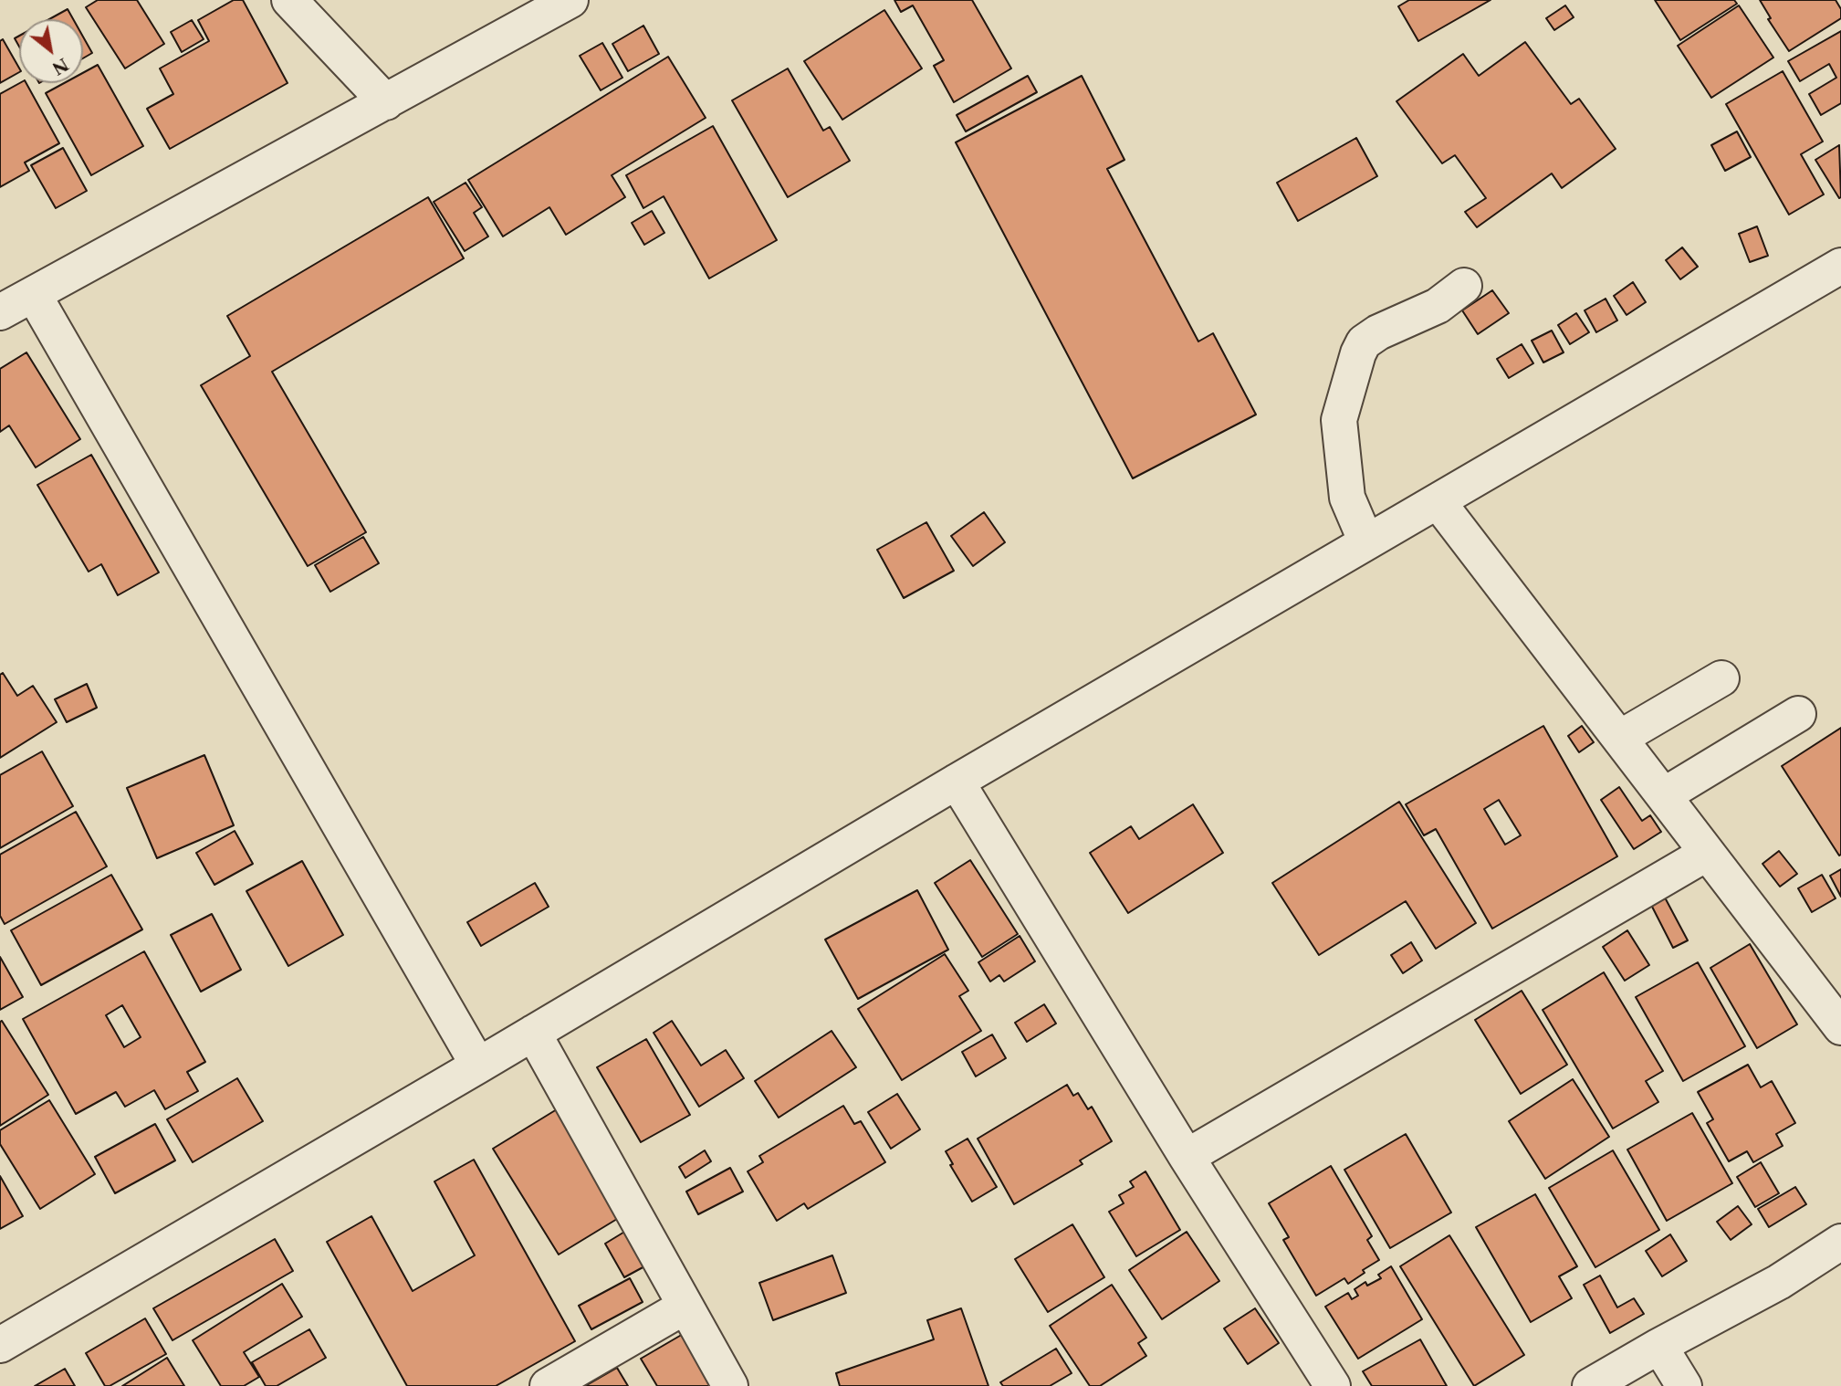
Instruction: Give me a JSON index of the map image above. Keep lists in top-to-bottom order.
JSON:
{
  "north": "bottom right"
}
